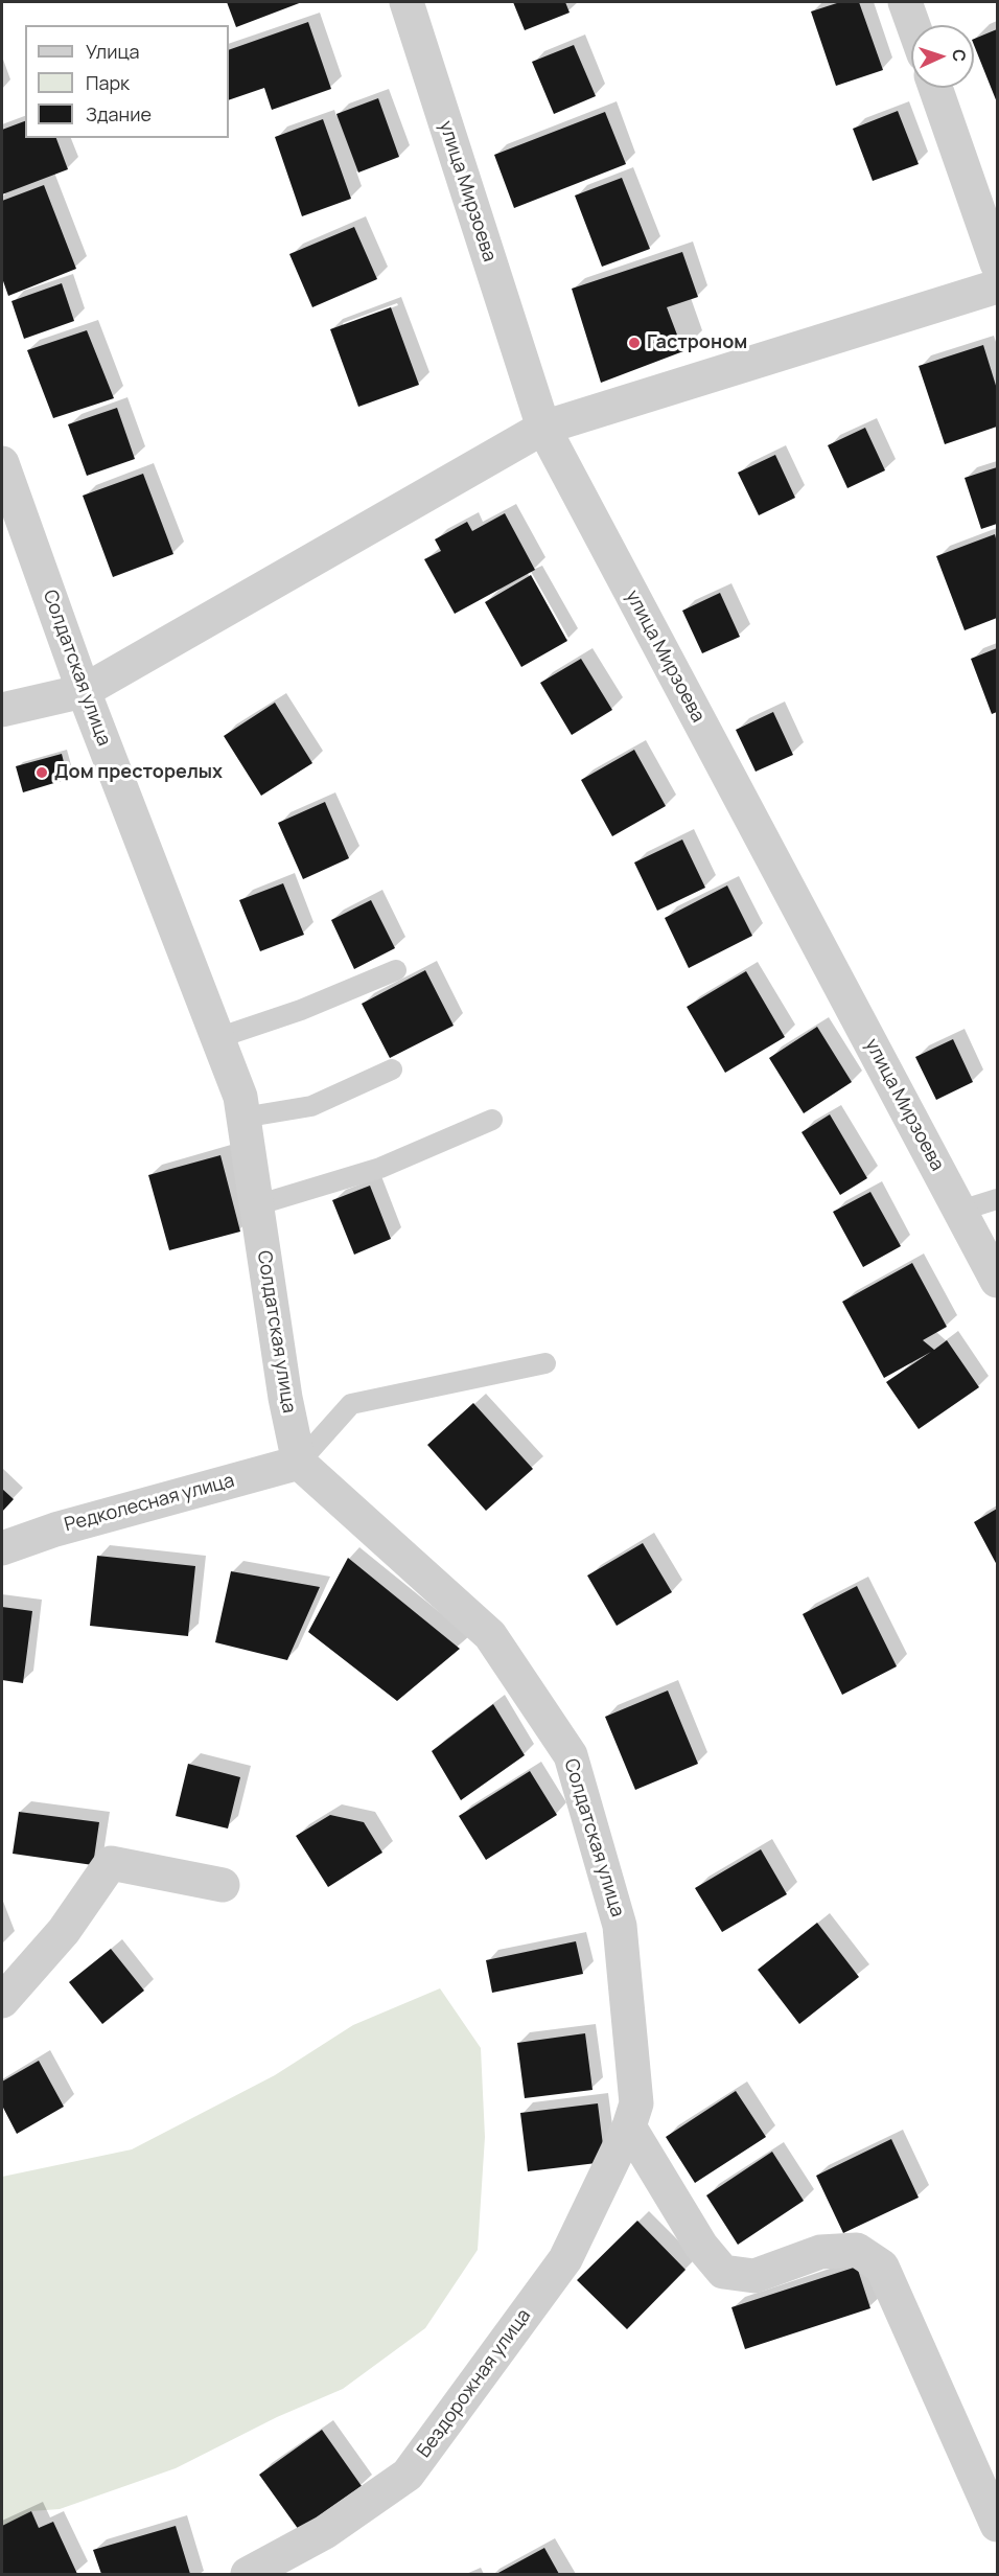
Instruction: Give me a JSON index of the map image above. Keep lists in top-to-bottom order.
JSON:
{
  "streets": {
    "street": [
      "улица Мирзоева",
      "Солдатская улица",
      "Редколесная улица",
      "Бездорожная улица"
    ]
  },
  "crossings": [
    ["Солдатская улица", "Редколесная улица"],
    ["Солдатская улица", "Бездорожная улица"]
  ],
  "places": ["Гастроном", "Дом престорелых"],
  "legend": ["Улица", "Парк", "Здание"],
  "north": "right"
}
